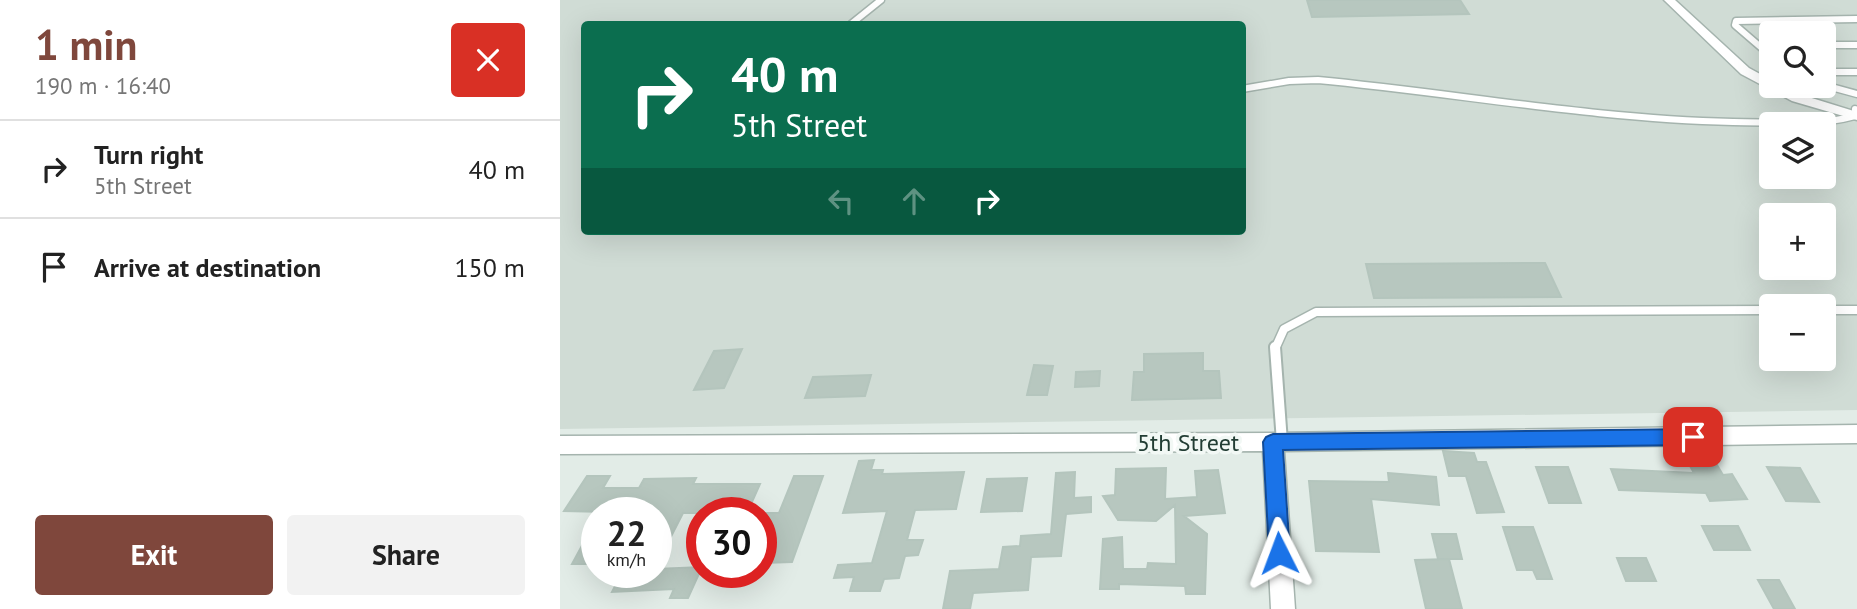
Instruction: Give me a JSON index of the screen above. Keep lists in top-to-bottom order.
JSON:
{
  "streets": {
    "street": ["5th Street"]
  },
  "page": {
    "heading": ["1 min", "190 m · 16:40"],
    "map_buttons": ["+", "−"],
    "turn": ["40 m", "5th Street"],
    "list": [
      {
        "name": "Turn right",
        "note": "5th Street",
        "value": "40 m"
      },
      {
        "name": "Arrive at destination",
        "value": "150 m"
      }
    ],
    "speed": "22 km/h",
    "limit": "30",
    "buttons": ["Exit", "Share"]
  }
}
